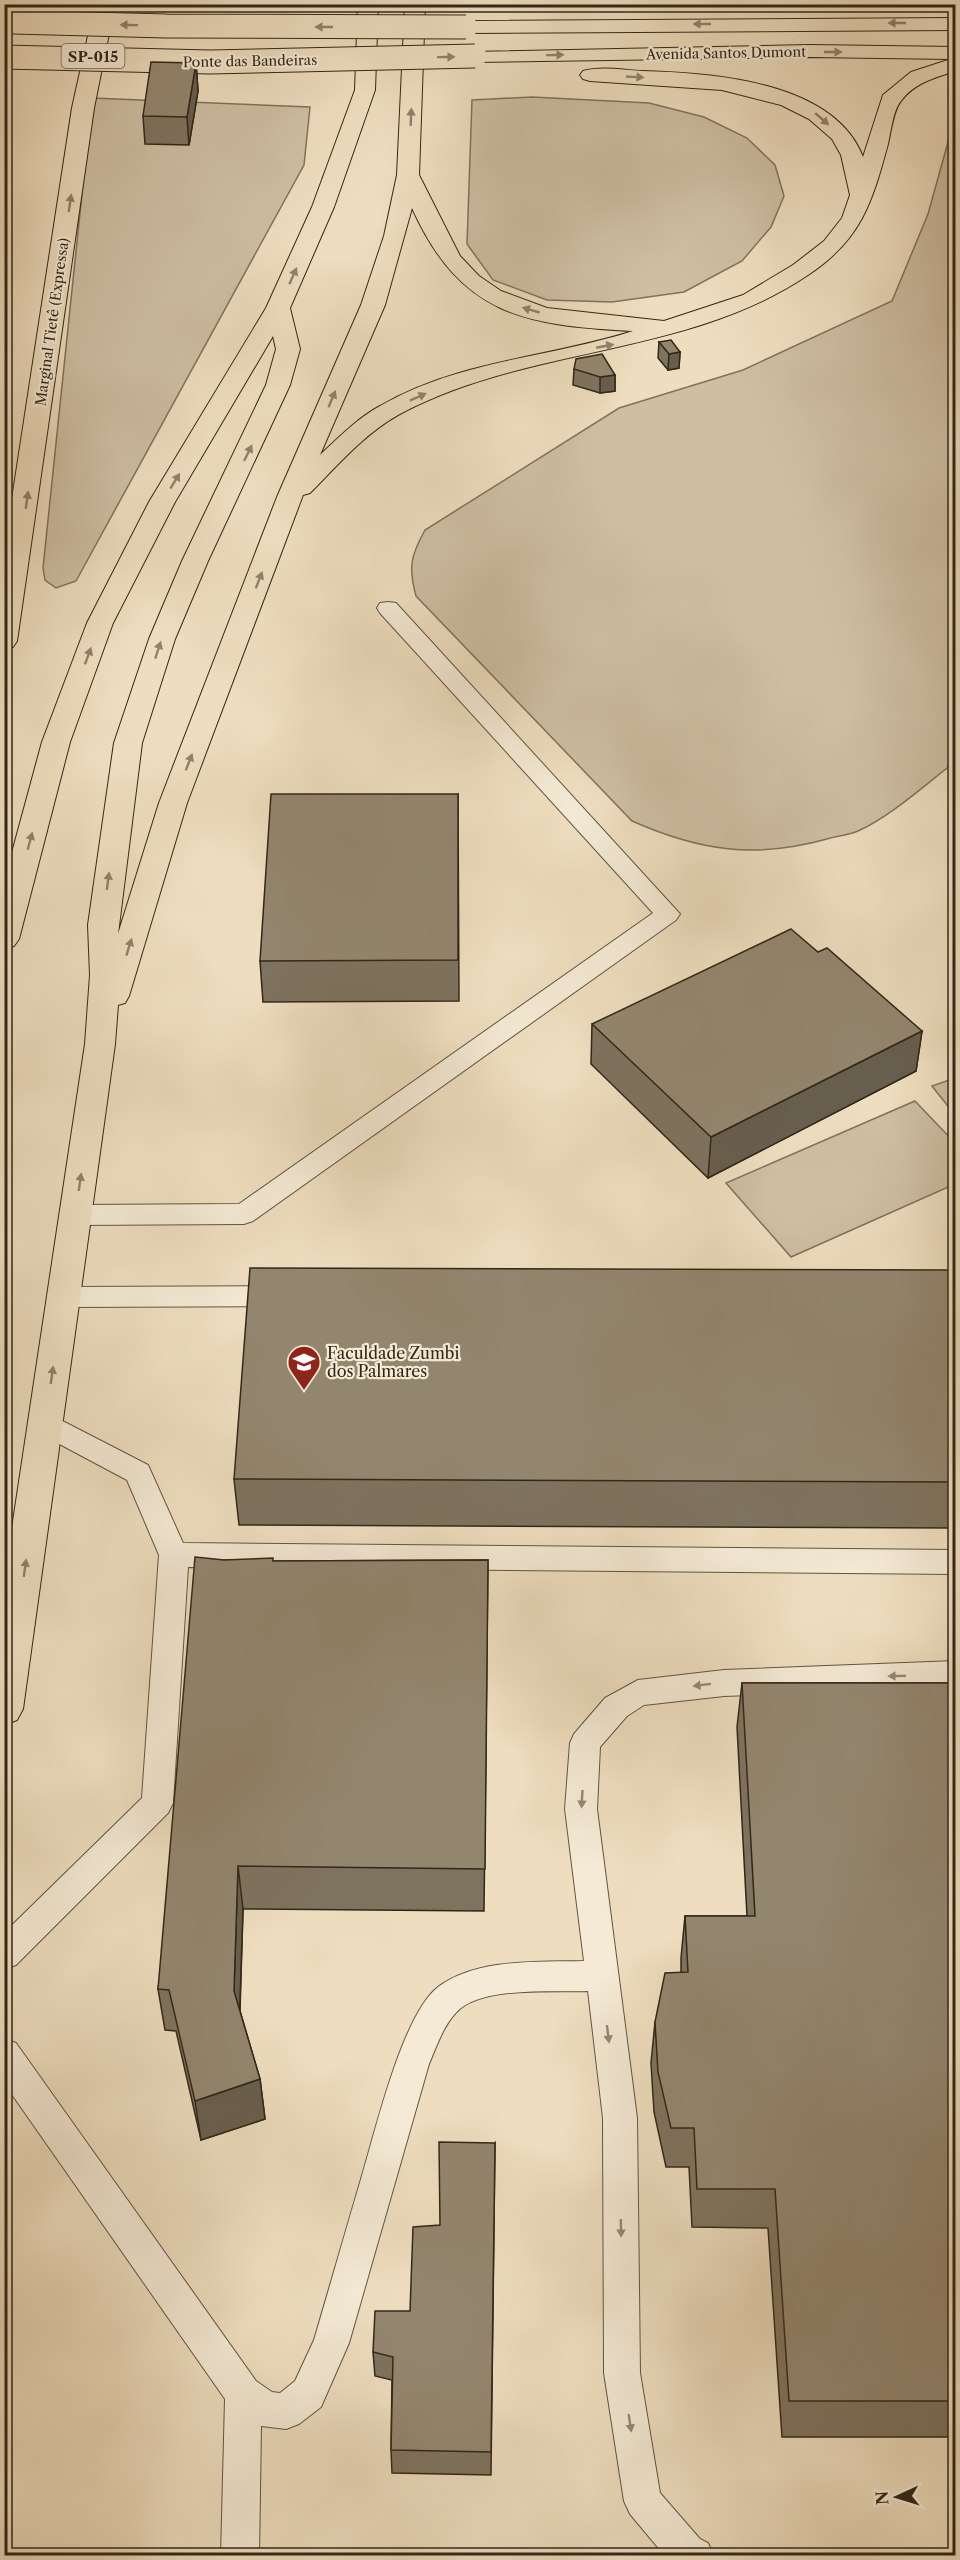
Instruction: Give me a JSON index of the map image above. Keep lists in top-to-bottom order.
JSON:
{
  "streets": {
    "highway": [
      "Avenida Santos Dumont",
      "SP-015",
      "Ponte das Bandeiras",
      "Marginal Tietê (Expressa)"
    ]
  },
  "crossings": [
    ["Avenida Santos Dumont", "Ponte das Bandeiras"]
  ],
  "places": {
    "school or university": ["Faculdade Zumbi dos Palmares"]
  },
  "north": "left"
}
